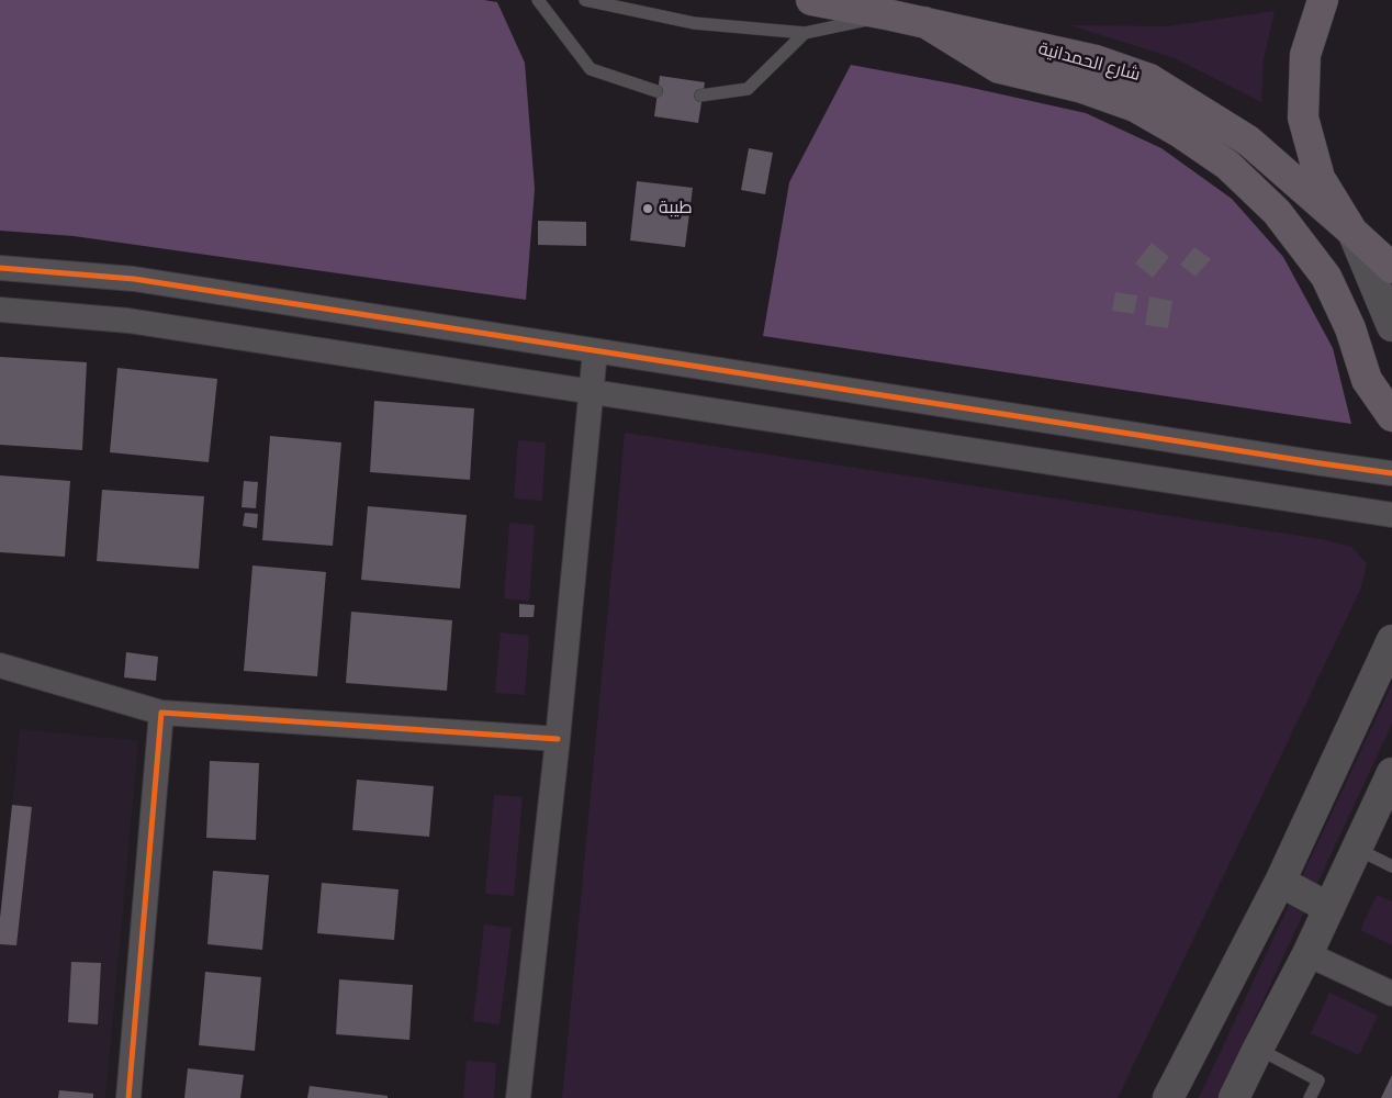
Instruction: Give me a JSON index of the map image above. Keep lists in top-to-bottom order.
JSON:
{
  "streets": {
    "highway": ["شارع الحمدانية"]
  },
  "places": ["طيبة"]
}
